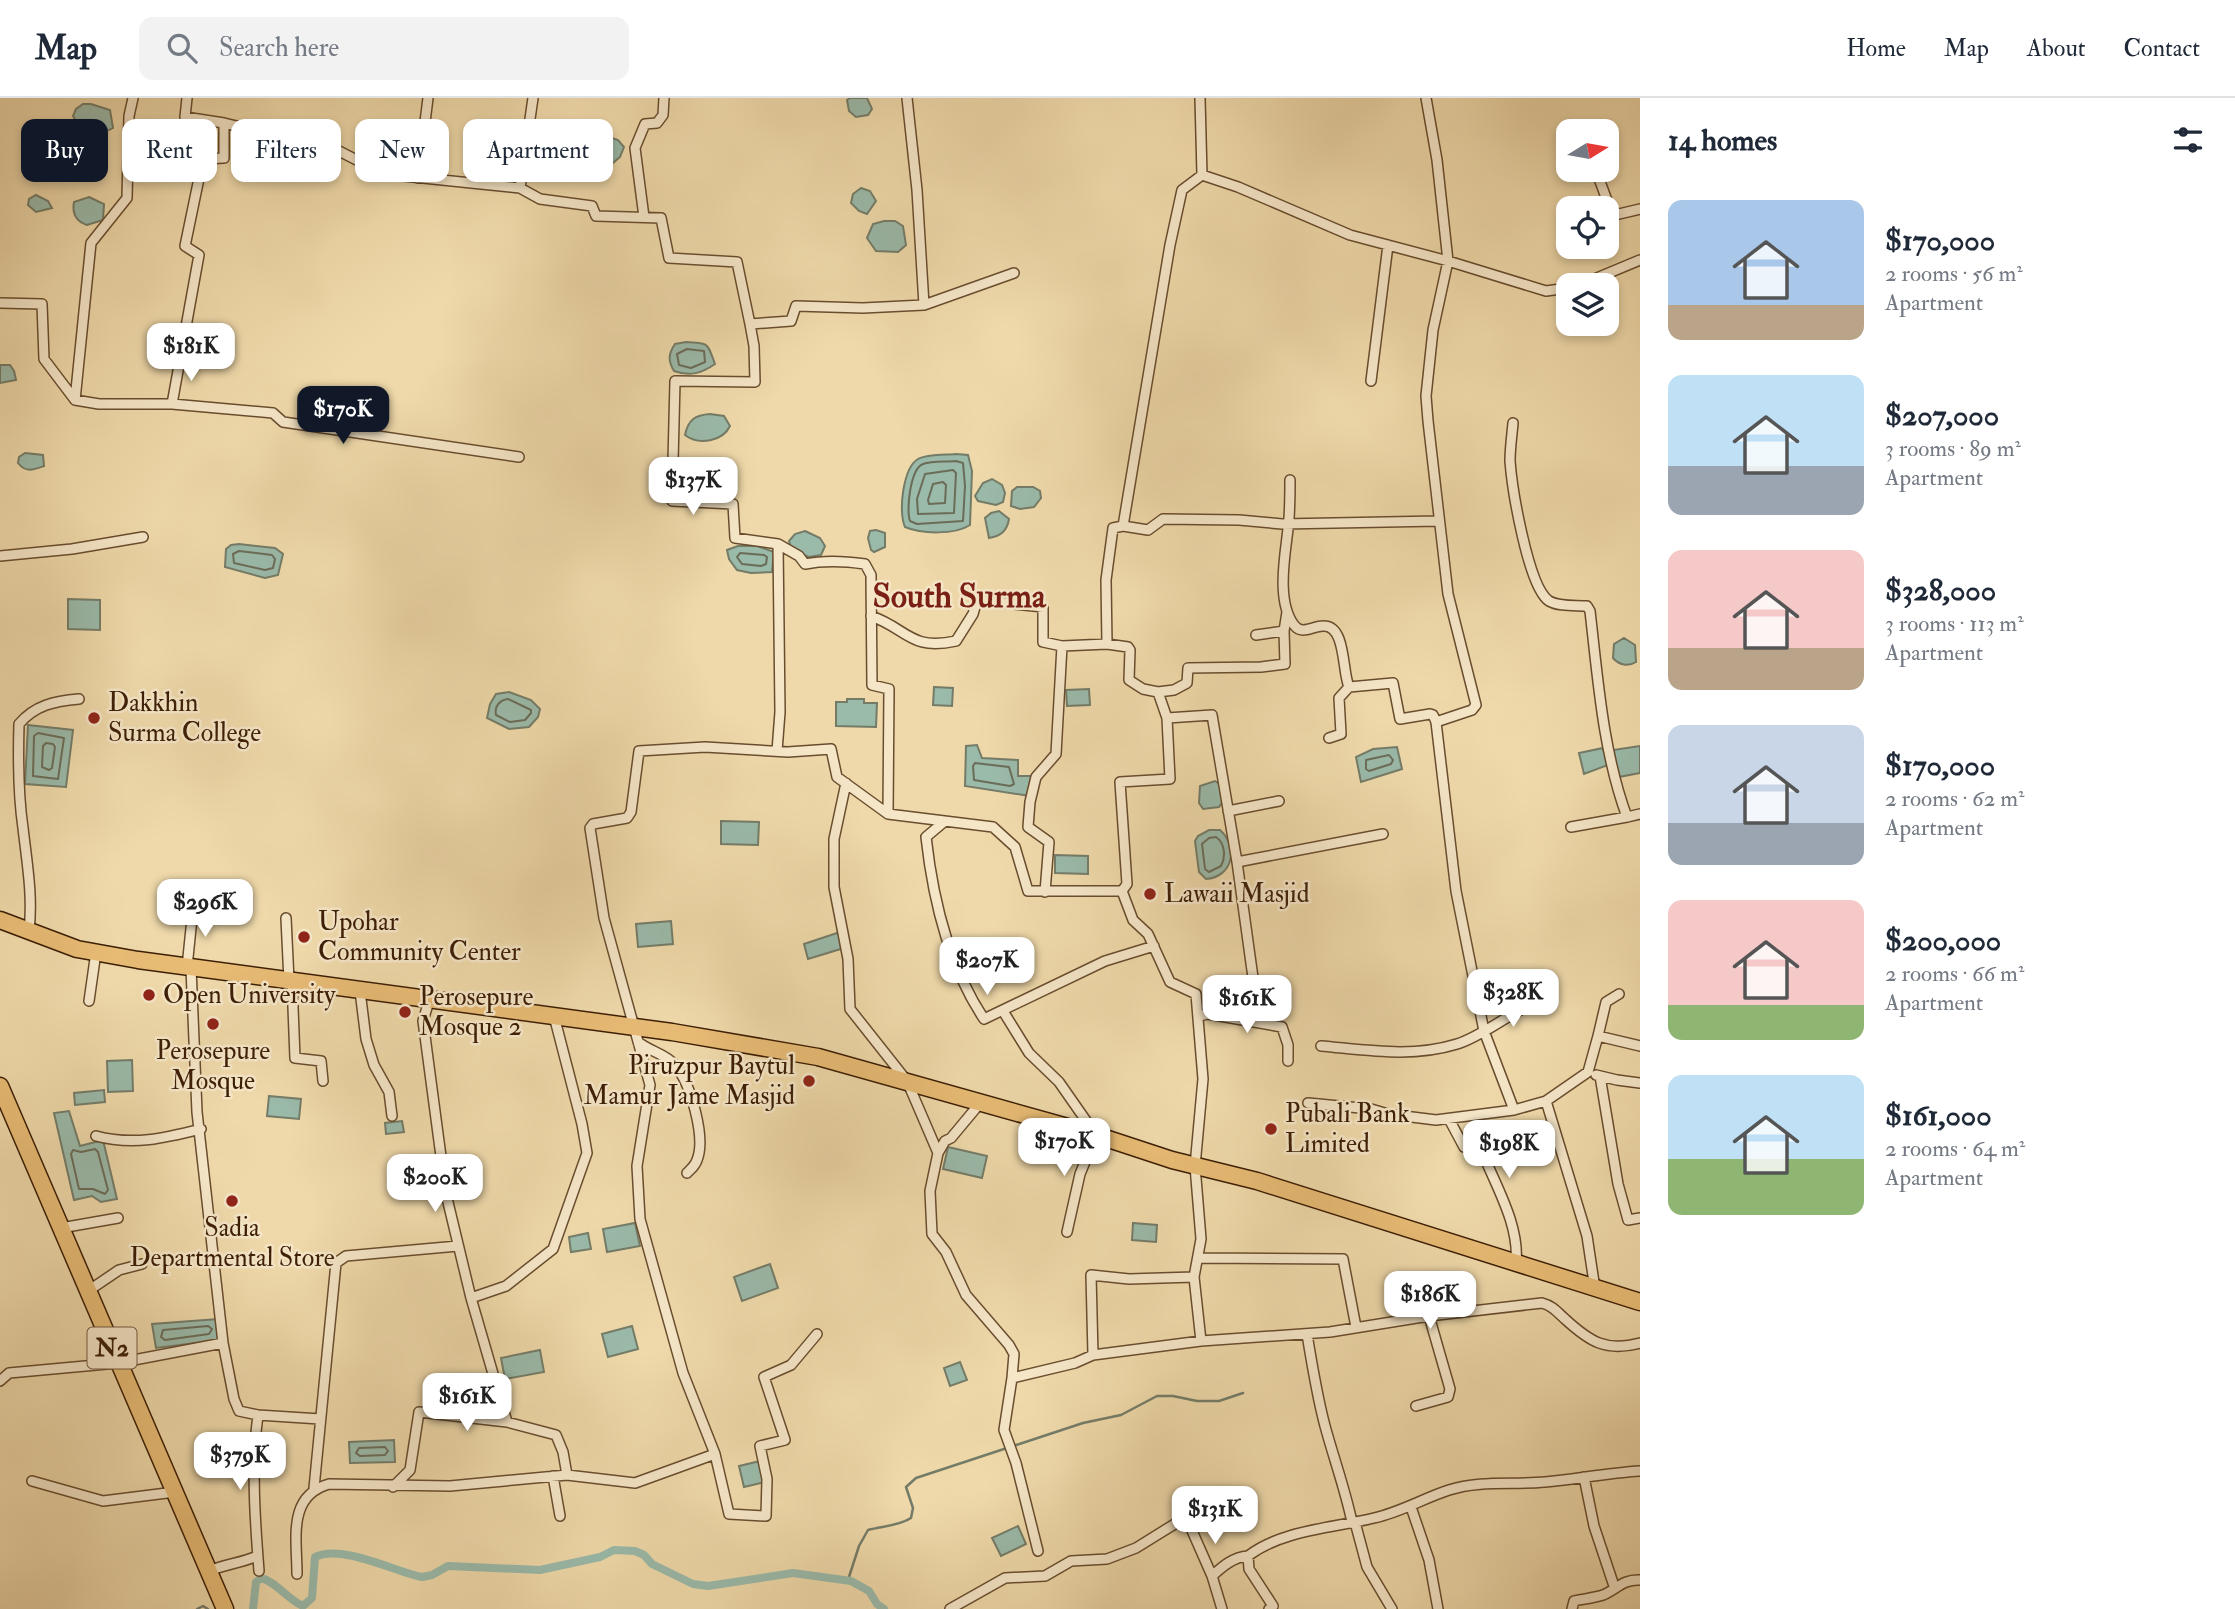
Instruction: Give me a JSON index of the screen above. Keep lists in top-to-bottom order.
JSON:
{
  "streets": {
    "highway": ["N2"]
  },
  "districts": ["South Surma"],
  "places": [
    "Dakkhin Surma College",
    "Lawaii Masjid",
    "Upohar Community Center",
    "Open University",
    "Perosepure Mosque 2",
    "Perosepure Mosque",
    "Piruzpur Baytul Mamur Jame Masjid",
    "Pubali Bank Limited",
    "Sadia Departmental Store"
  ],
  "north": "right",
  "page": {
    "header": "Map",
    "search": "Search here",
    "nav": [
      "Home",
      "Map",
      "About",
      "Contact"
    ],
    "heading": "14 homes",
    "chip": [
      "Buy",
      "Rent",
      "Filters",
      "New",
      "Apartment"
    ],
    "list": [
      {
        "name": "$170,000",
        "note": "2 rooms · 56 m² · Apartment"
      },
      {
        "name": "$207,000",
        "note": "3 rooms · 89 m² · Apartment"
      },
      {
        "name": "$328,000",
        "note": "3 rooms · 113 m² · Apartment"
      },
      {
        "name": "$170,000",
        "note": "2 rooms · 62 m² · Apartment"
      },
      {
        "name": "$200,000",
        "note": "2 rooms · 66 m² · Apartment"
      },
      {
        "name": "$161,000",
        "note": "2 rooms · 64 m² · Apartment"
      }
    ],
    "price": [
      "$181K",
      "$170K",
      "$137K",
      "$296K",
      "$207K",
      "$328K",
      "$161K",
      "$170K",
      "$198K",
      "$200K",
      "$186K",
      "$161K",
      "$379K",
      "$131K"
    ]
  }
}
